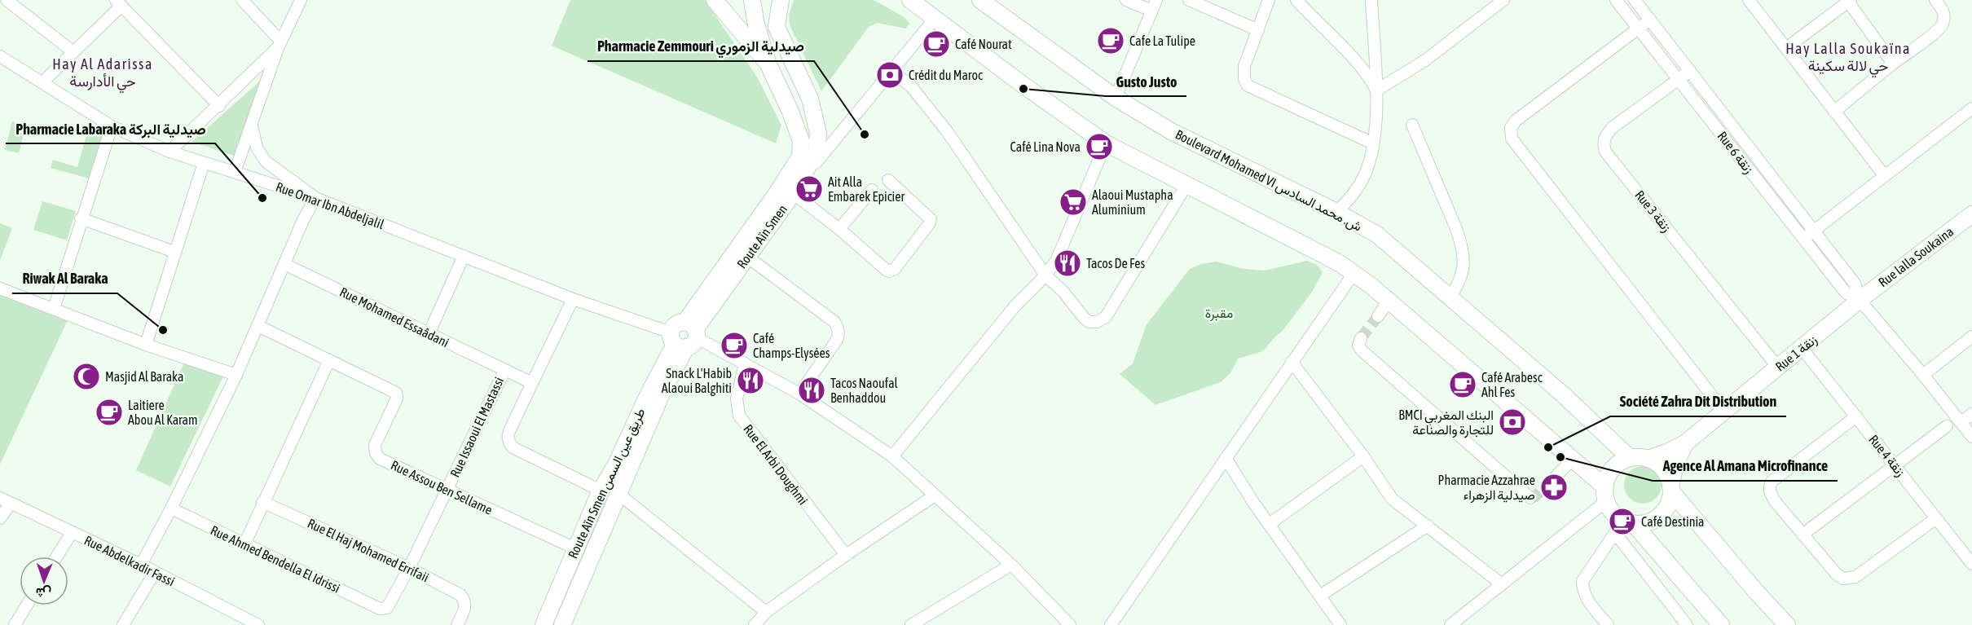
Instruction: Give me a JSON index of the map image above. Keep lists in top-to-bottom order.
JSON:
{
  "streets": {
    "main road": [
      "Boulevard Mohamed VI ش. محمد السادس",
      "Route Aïn Smen",
      "Rue lalla Soukaina",
      "Rue 1 زنقة",
      "Route Aïn Smen طريق عين السمن"
    ],
    "street": [
      "Rue 6 زنقة",
      "Rue Omar Ibn Abdeljalil",
      "Rue 3 زنقة",
      "Rue Mohamed Essaâdani",
      "Rue Issaoui El Mastassi",
      "Rue 4 زنقة",
      "Rue El Arbi Doughmi",
      "Rue Assou Ben Sellame",
      "Rue El Haj Mohamed Errifaii",
      "Rue Ahmed Bendella El Idrissi",
      "Rue Abdelkadir Fassi"
    ]
  },
  "crossings": [
    ["Rue 6 زنقة", "Rue 3 زنقة"],
    ["Rue 6 زنقة", "Rue lalla Soukaina"],
    ["Rue 6 زنقة", "Rue 1 زنقة"],
    ["Boulevard Mohamed VI ش. محمد السادس", "Rue 1 زنقة"],
    ["Rue Omar Ibn Abdeljalil", "Route Aïn Smen"],
    ["Rue Omar Ibn Abdeljalil", "Rue El Arbi Doughmi"],
    ["Rue Omar Ibn Abdeljalil", "Route Aïn Smen طريق عين السمن"],
    ["Rue 3 زنقة", "Rue 1 زنقة"],
    ["Route Aïn Smen", "Route Aïn Smen طريق عين السمن"],
    ["Rue lalla Soukaina", "Rue 1 زنقة"],
    ["Rue Mohamed Essaâdani", "Rue Issaoui El Mastassi"],
    ["Rue 1 زنقة", "Rue 4 زنقة"],
    ["Rue Issaoui El Mastassi", "Rue Assou Ben Sellame"],
    ["Rue Issaoui El Mastassi", "Rue El Haj Mohamed Errifaii"],
    ["Rue Issaoui El Mastassi", "Rue Ahmed Bendella El Idrissi"],
    ["Route Aïn Smen طريق عين السمن", "Rue Assou Ben Sellame"]
  ],
  "districts": ["Hay Lalla Soukaïna حي لالة سكينة", "Hay Al Adarissa حي الأدارسة"],
  "parks": ["مقبرة"],
  "places": {
    "cafe": [
      "Cafe La Tulipe",
      "Café Nourat",
      "Café Lina Nova",
      "Café Champs-Elysées",
      "Café Arabesc Ahl Fes",
      "Laitiere Abou Al Karam",
      "Café Destinia"
    ],
    "bank": ["Crédit du Maroc", "BMCI البنك المغربي للتجارة والصناعة"],
    "other": [
      "Gusto Justo",
      "Pharmacie Zemmouri صيدلية الزموري",
      "Pharmacie Labaraka صيدلية البركة",
      "Riwak Al Baraka",
      "Société Zahra Dit Distribution",
      "Agence Al Amana Microfinance"
    ],
    "supermarket": ["Ait Alla Embarek Epicier", "Alaoui Mustapha Aluminium"],
    "restaurant": ["Tacos De Fes", "Snack L'Habib Alaoui Balghiti", "Tacos Naoufal Benhaddou"],
    "mosque": ["Masjid Al Baraka"],
    "pharmacy": ["Pharmacie Azzahrae صيدلية الزهراء"]
  },
  "north": "bottom"
}
